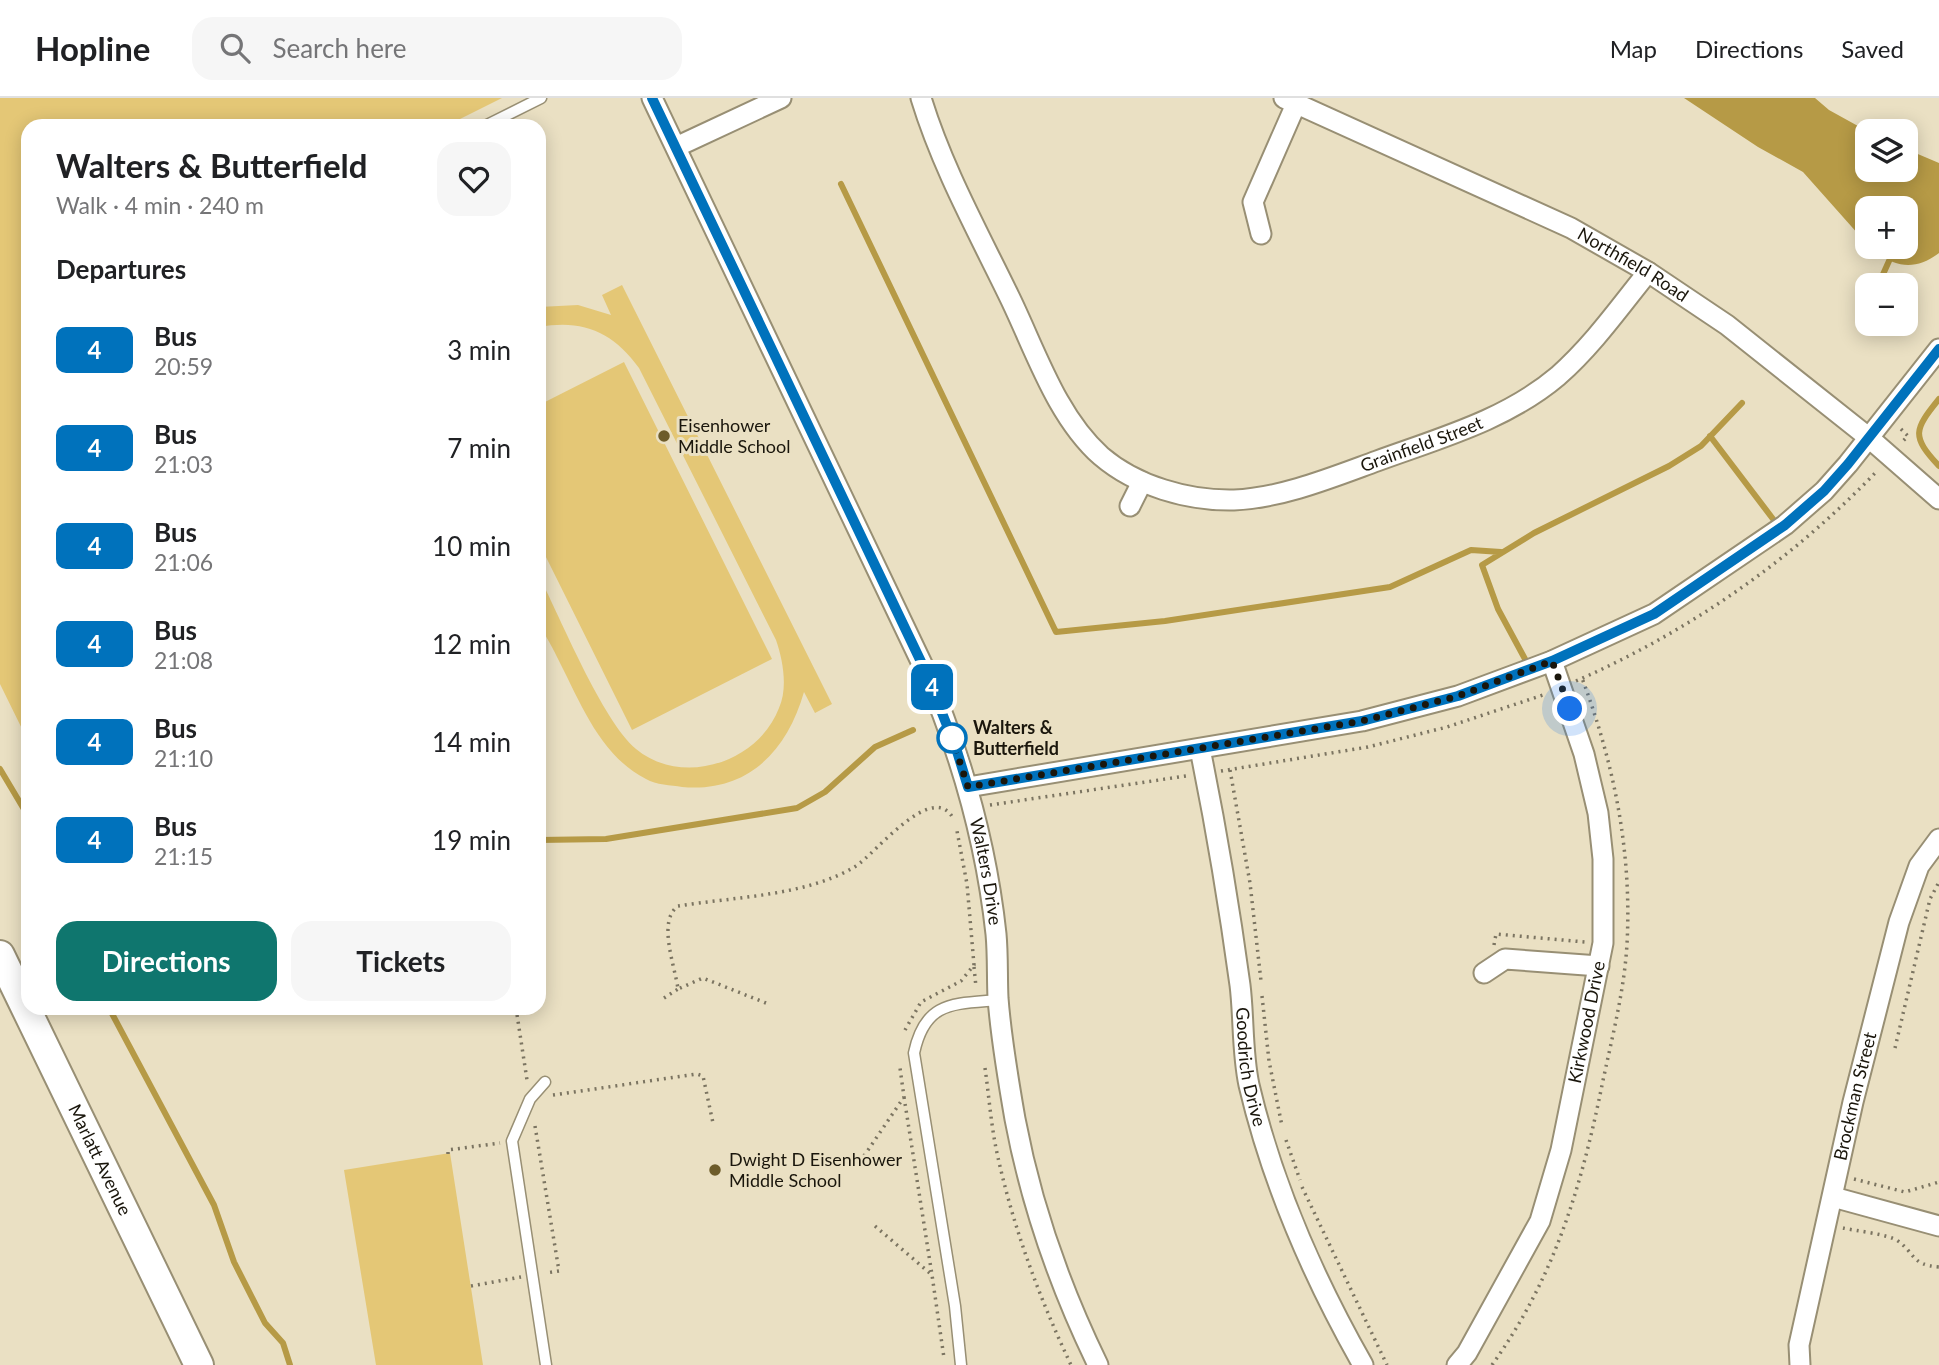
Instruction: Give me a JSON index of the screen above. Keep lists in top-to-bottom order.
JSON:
{
  "streets": {
    "street": [
      "Northfield Road",
      "Grainfield Street",
      "Walters Drive",
      "Kirkwood Drive",
      "Goodrich Drive",
      "Brockman Street",
      "Marlatt Avenue"
    ]
  },
  "crossings": [
    ["Northfield Road", "Grainfield Street"]
  ],
  "places": ["Eisenhower Middle School", "Walters & Butterfield", "Dwight D Eisenhower Middle School"],
  "lines": ["bus line 4"],
  "page": {
    "header": "Hopline",
    "search": "Search here",
    "nav": ["Map", "Directions", "Saved"],
    "on_map": "4",
    "map_buttons": ["+", "−"],
    "heading": [
      ["Walters & Butterfield", "Walk · 4 min · 240 m"],
      "Departures"
    ],
    "list": [
      {
        "mark": "4",
        "name": "Bus",
        "note": "20:59",
        "value": "3 min"
      },
      {
        "mark": "4",
        "name": "Bus",
        "note": "21:03",
        "value": "7 min"
      },
      {
        "mark": "4",
        "name": "Bus",
        "note": "21:06",
        "value": "10 min"
      },
      {
        "mark": "4",
        "name": "Bus",
        "note": "21:08",
        "value": "12 min"
      },
      {
        "mark": "4",
        "name": "Bus",
        "note": "21:10",
        "value": "14 min"
      },
      {
        "mark": "4",
        "name": "Bus",
        "note": "21:15",
        "value": "19 min"
      }
    ],
    "buttons": ["Directions", "Tickets"]
  }
}
